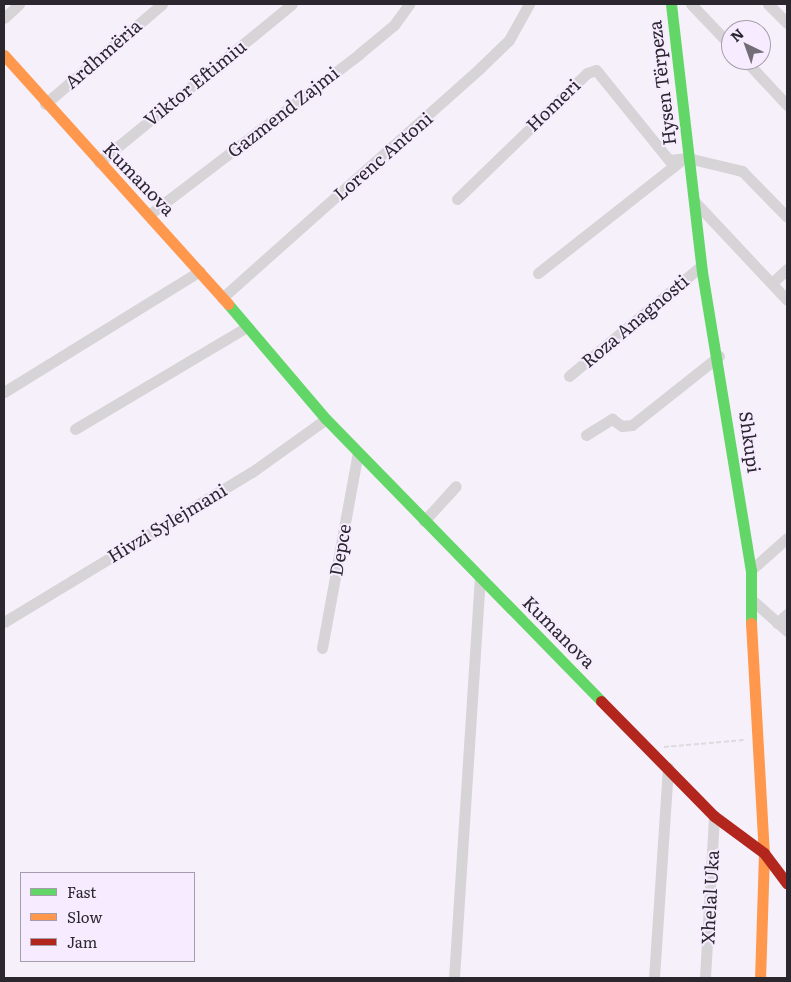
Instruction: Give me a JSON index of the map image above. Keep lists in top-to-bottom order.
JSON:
{
  "streets": {
    "main road": ["Hysen Tërpeza", "Kumanova", "Shkupi"],
    "street": [
      "Ardhmëria",
      "Viktor Eftimiu",
      "Homeri",
      "Gazmend Zajmi",
      "Lorenc Antoni",
      "Roza Anagnosti",
      "Hivzi Sylejmani",
      "Depce",
      "Xhelal Uka"
    ]
  },
  "crossings": [
    ["Ardhmëria", "Kumanova"],
    ["Viktor Eftimiu", "Kumanova"],
    ["Hysen Tërpeza", "Homeri"],
    ["Hysen Tërpeza", "Shkupi"],
    ["Homeri", "Shkupi"],
    ["Gazmend Zajmi", "Kumanova"],
    ["Lorenc Antoni", "Kumanova"],
    ["Kumanova", "Shkupi"],
    ["Kumanova", "Hivzi Sylejmani"],
    ["Kumanova", "Depce"],
    ["Kumanova", "Xhelal Uka"],
    ["Roza Anagnosti", "Shkupi"]
  ],
  "legend": ["Fast", "Slow", "Jam"],
  "north": "top left"
}
